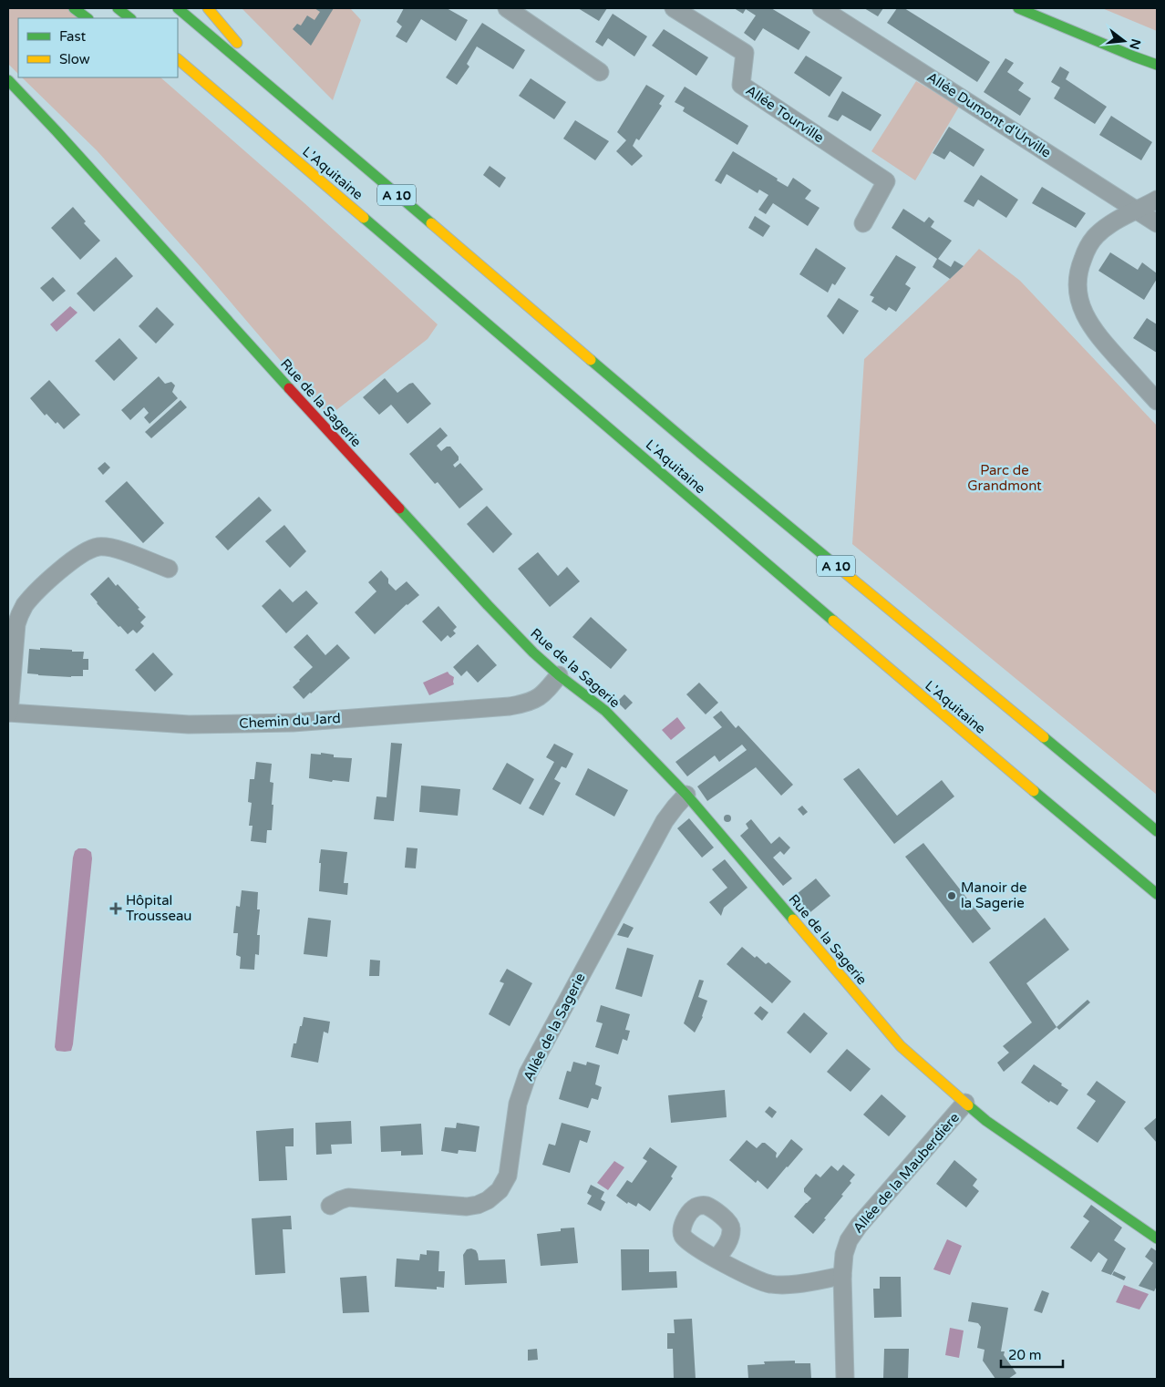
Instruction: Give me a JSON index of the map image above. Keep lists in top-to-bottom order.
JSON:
{
  "streets": {
    "main road": ["L'Aquitaine", "A 10", "Rue de la Sagerie"],
    "street": [
      "Allée Tourville",
      "Allée Dumont d'Urville",
      "Chemin du Jard",
      "Allée de la Sagerie",
      "Allée de la Mauberdière"
    ]
  },
  "crossings": [
    ["Rue de la Sagerie", "Chemin du Jard"],
    ["Rue de la Sagerie", "Allée de la Sagerie"],
    ["Rue de la Sagerie", "Allée de la Mauberdière"]
  ],
  "parks": ["Parc de Grandmont"],
  "places": {
    "other": ["Manoir de la Sagerie"],
    "health": ["Hôpital Trousseau"]
  },
  "legend": ["Fast", "Slow"],
  "scale_bar": "20 m",
  "north": "right"
}
